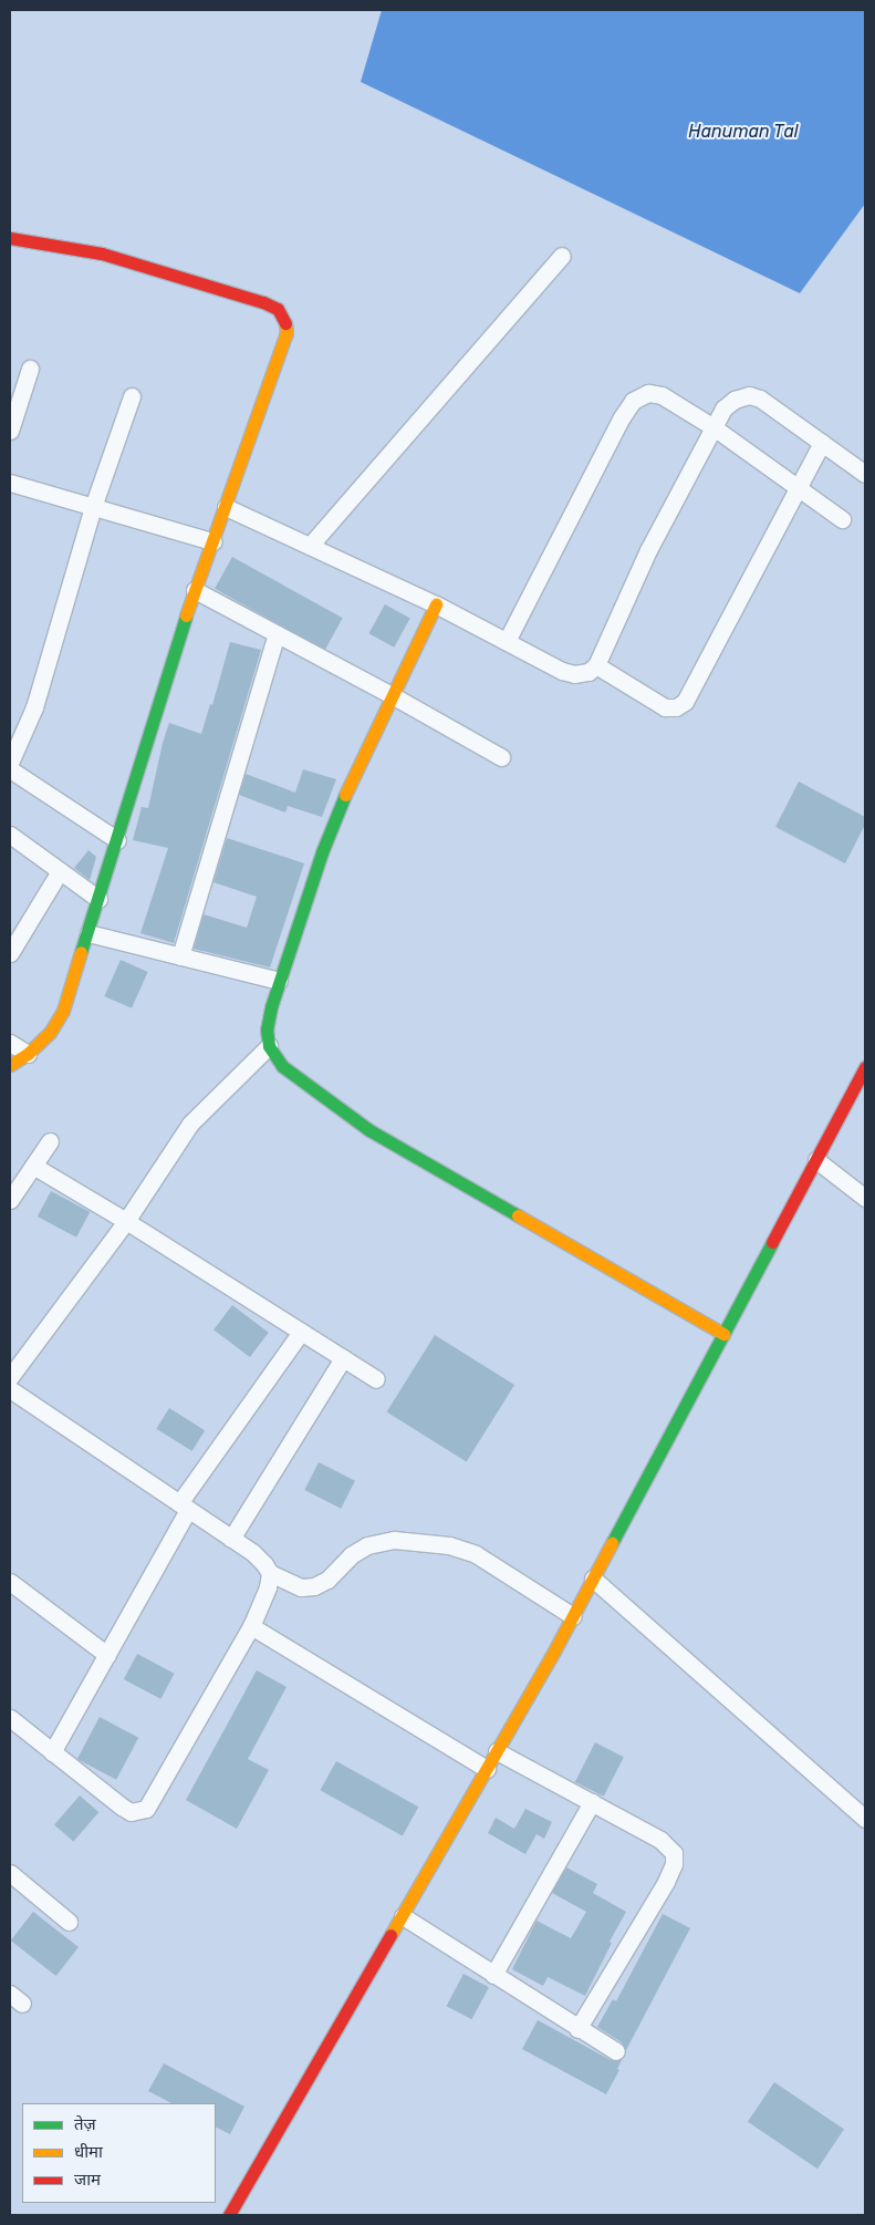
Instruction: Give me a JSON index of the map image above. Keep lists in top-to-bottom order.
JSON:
{
  "water": ["Hanuman Tal"],
  "legend": ["तेज़", "धीमा", "जाम"]
}
